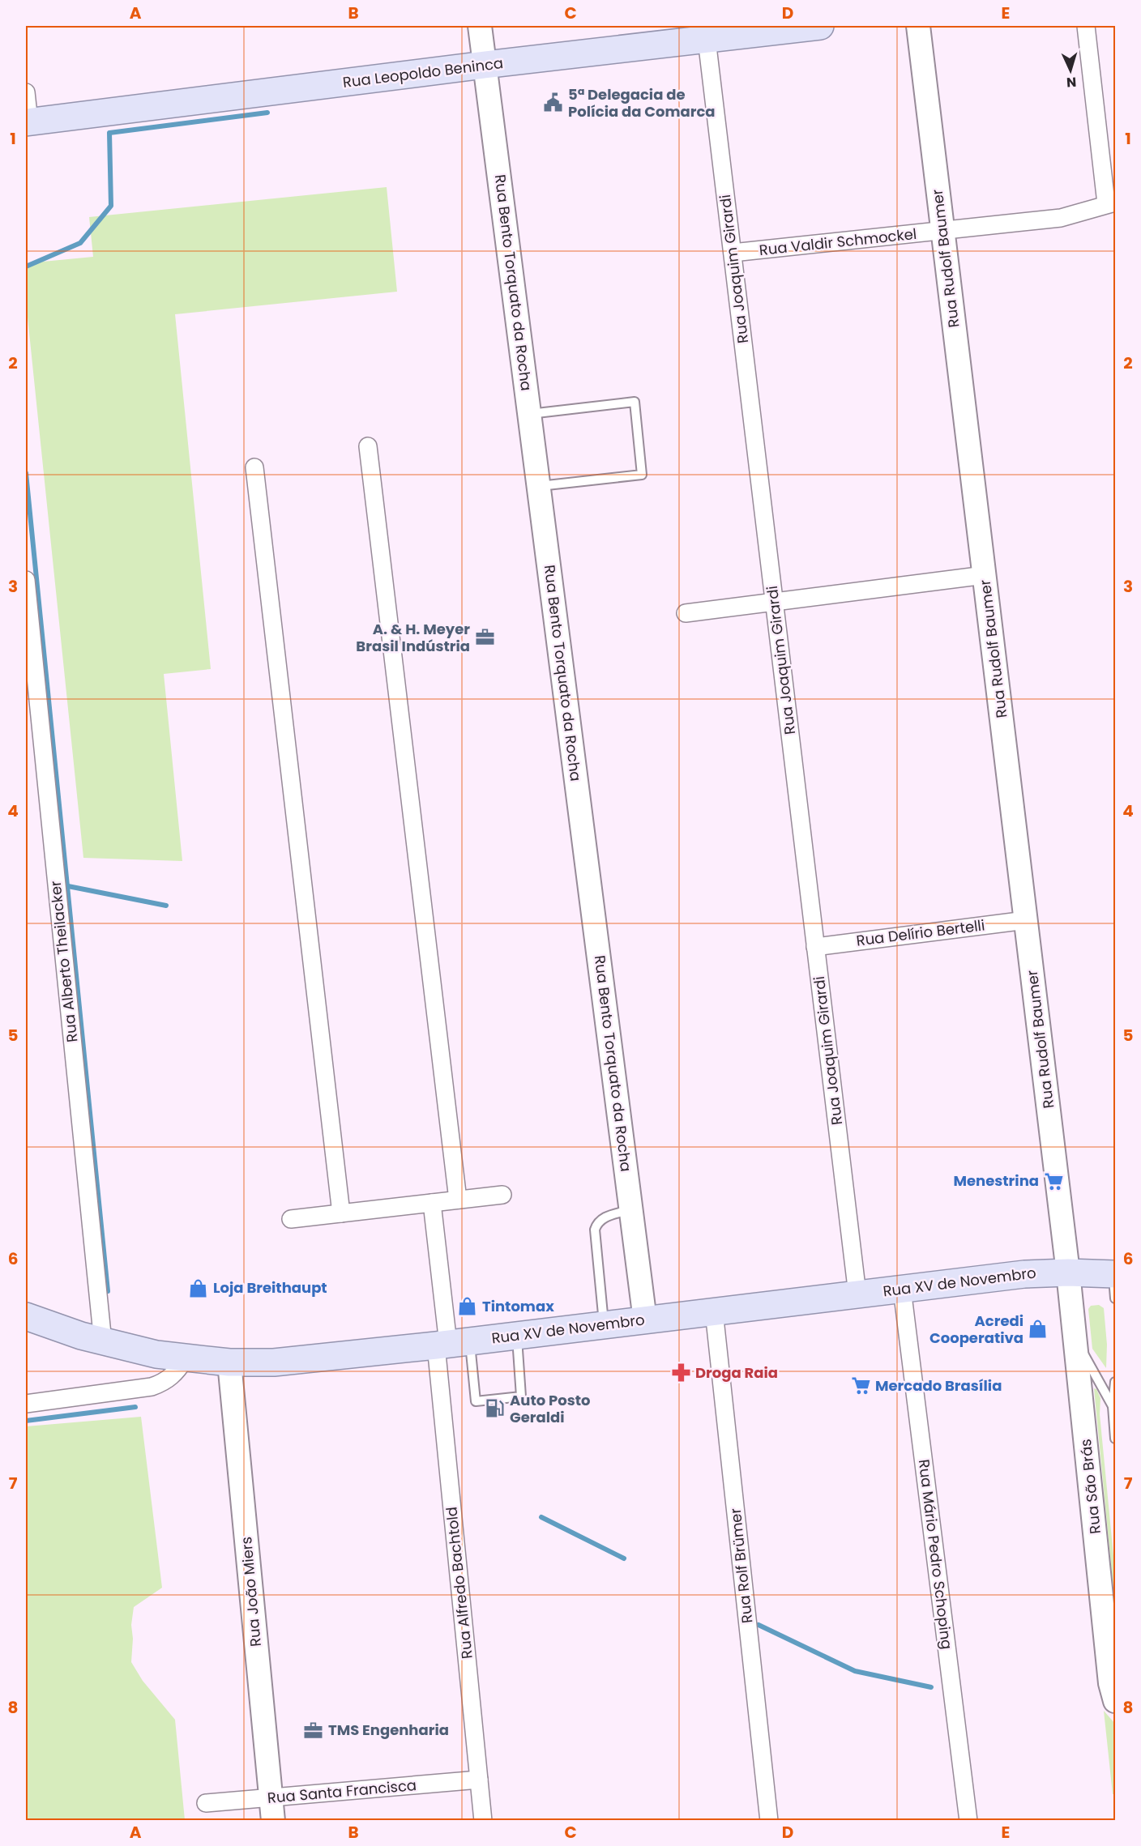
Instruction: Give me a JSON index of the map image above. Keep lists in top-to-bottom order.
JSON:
{
  "streets": {
    "main road": ["Rua Leopoldo Beninca", "Rua XV de Novembro"],
    "street": [
      "Rua Valdir Schmockel",
      "Rua Rudolf Baumer",
      "Rua Joaquim Girardi",
      "Rua Bento Torquato da Rocha",
      "Rua Delírio Bertelli",
      "Rua Alberto Theilacker",
      "Rua São Brás",
      "Rua Mário Pedro Schoping",
      "Rua Rolf Brümer",
      "Rua Alfredo Bachtold",
      "Rua João Miers",
      "Rua Santa Francisca"
    ]
  },
  "crossings": [
    ["Rua Leopoldo Beninca", "Rua Joaquim Girardi"],
    ["Rua Leopoldo Beninca", "Rua Bento Torquato da Rocha"],
    ["Rua Valdir Schmockel", "Rua Rudolf Baumer"],
    ["Rua Valdir Schmockel", "Rua Joaquim Girardi"],
    ["Rua Rudolf Baumer", "Rua Delírio Bertelli"],
    ["Rua Rudolf Baumer", "Rua XV de Novembro"],
    ["Rua Rudolf Baumer", "Rua São Brás"],
    ["Rua Joaquim Girardi", "Rua Delírio Bertelli"],
    ["Rua Joaquim Girardi", "Rua XV de Novembro"],
    ["Rua Bento Torquato da Rocha", "Rua XV de Novembro"],
    ["Rua Alberto Theilacker", "Rua XV de Novembro"],
    ["Rua XV de Novembro", "Rua São Brás"],
    ["Rua XV de Novembro", "Rua Mário Pedro Schoping"],
    ["Rua XV de Novembro", "Rua Rolf Brümer"],
    ["Rua XV de Novembro", "Rua Alfredo Bachtold"],
    ["Rua XV de Novembro", "Rua João Miers"],
    ["Rua Alfredo Bachtold", "Rua Santa Francisca"],
    ["Rua João Miers", "Rua Santa Francisca"]
  ],
  "places": {
    "public building": ["5ª Delegacia de Polícia da Comarca"],
    "office": ["A. & H. Meyer Brasil Indústria", "TMS Engenharia"],
    "supermarket": ["Menestrina", "Mercado Brasília"],
    "shop": ["Loja Breithaupt", "Tintomax", "Acredi Cooperativa"],
    "pharmacy": ["Droga Raia"],
    "fuel station": ["Auto Posto Geraldi"]
  },
  "north": "bottom",
  "grid": {
    "columns": [
      "A",
      "B",
      "C",
      "D",
      "E"
    ],
    "rows": [
      "1",
      "2",
      "3",
      "4",
      "5",
      "6",
      "7",
      "8"
    ]
  }
}
